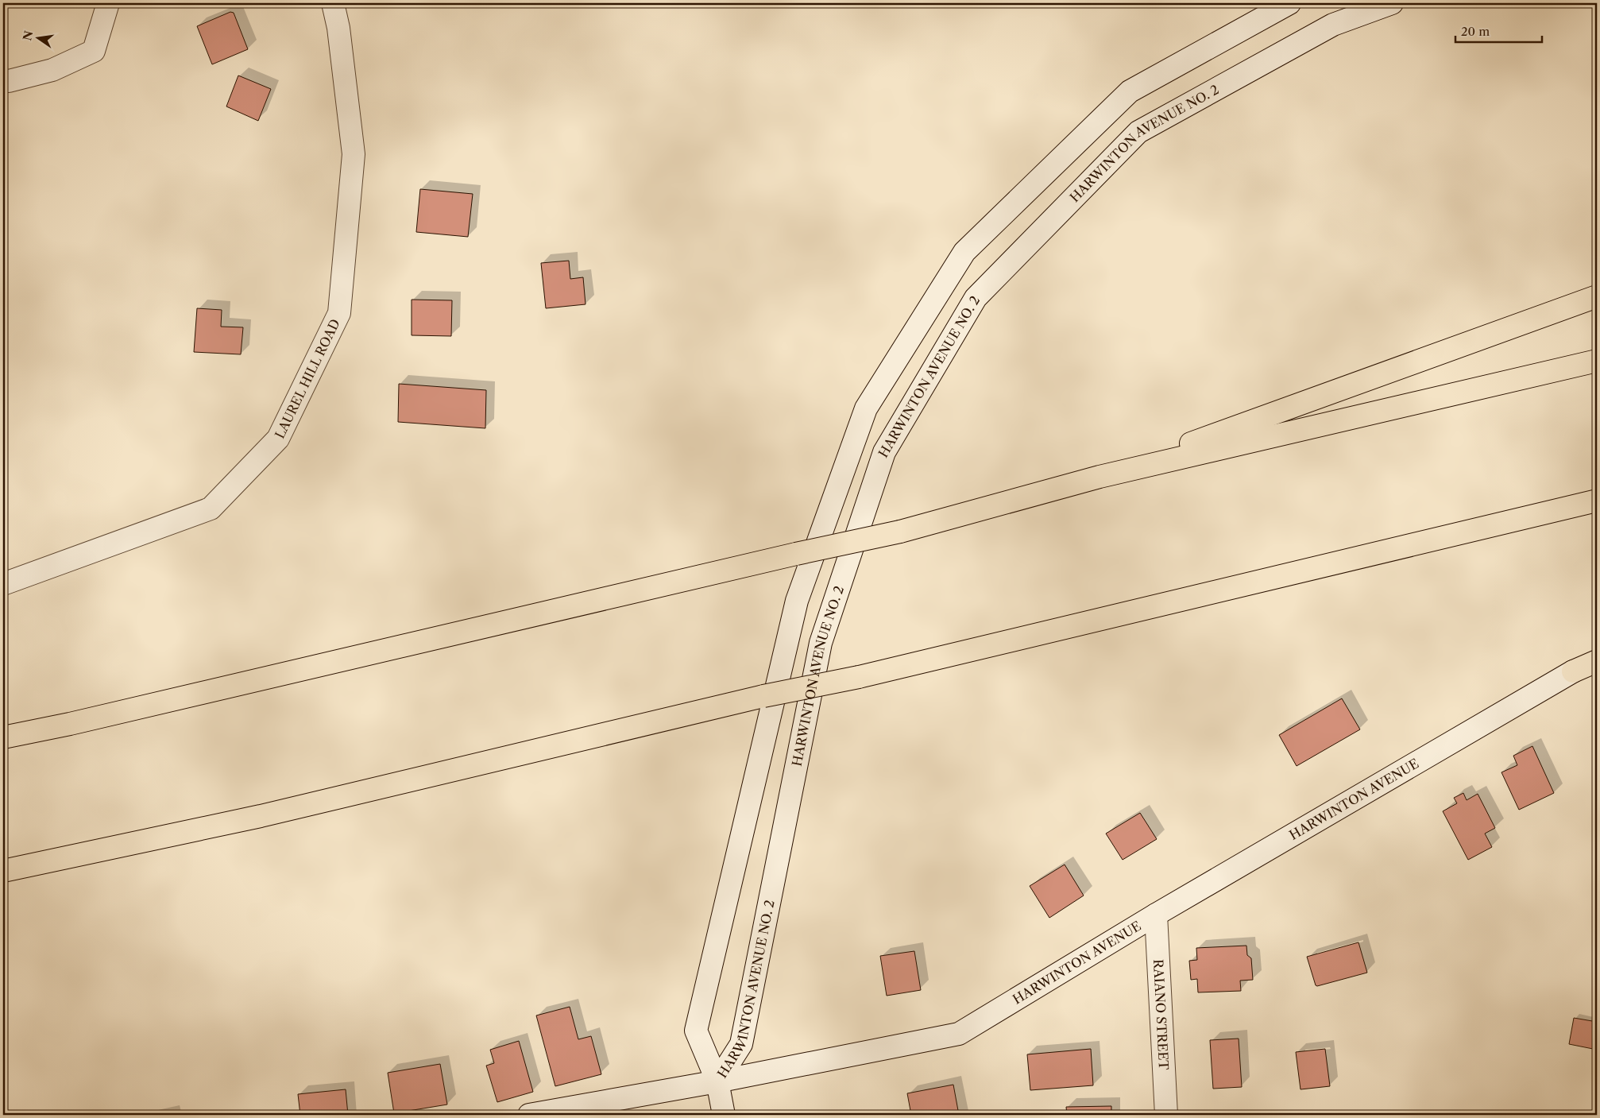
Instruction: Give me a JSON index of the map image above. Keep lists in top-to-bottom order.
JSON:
{
  "streets": {
    "main road": [
      "HARWINTON AVENUE NO. 2",
      "LAUREL HILL ROAD",
      "HARWINTON AVENUE",
      "RAIANO STREET"
    ]
  },
  "crossings": [
    ["HARWINTON AVENUE NO. 2", "HARWINTON AVENUE"],
    ["HARWINTON AVENUE", "RAIANO STREET"]
  ],
  "scale_bar": "20 m",
  "north": "left"
}
